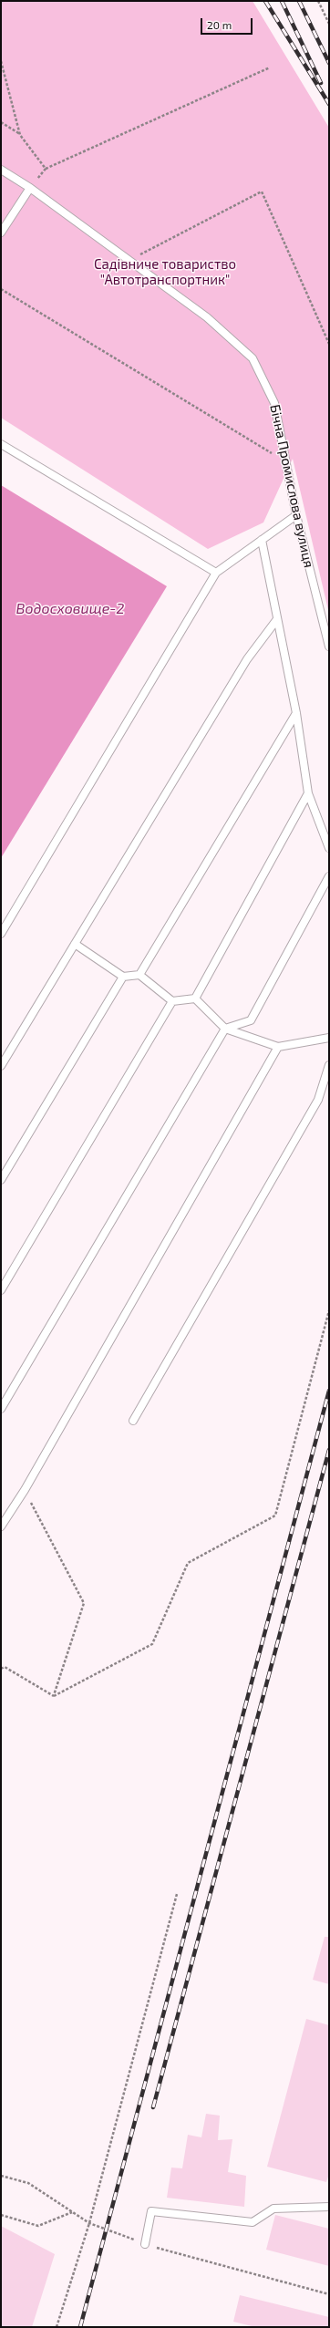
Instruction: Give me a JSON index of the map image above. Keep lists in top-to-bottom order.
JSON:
{
  "streets": {
    "lane": ["Бічна Промислова вулиця"]
  },
  "water": ["Водосховище-2"],
  "parks": ["Садівниче товариство \"Автотранспортник\""],
  "scale_bar": "20 m"
}
